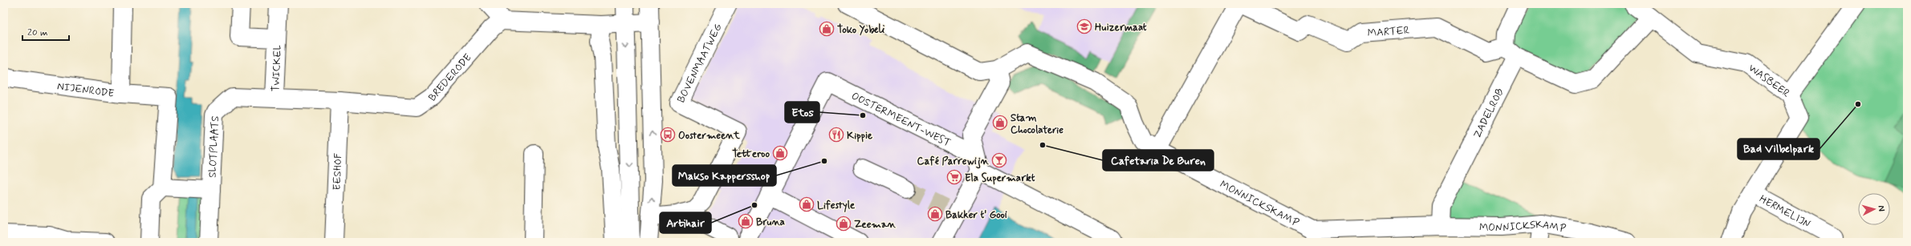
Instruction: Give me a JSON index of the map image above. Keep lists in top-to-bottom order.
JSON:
{
  "streets": {
    "street": [
      "MARTER",
      "BOVENMAATWEG",
      "TWICKEL",
      "BREDERODE",
      "WASBEER",
      "NIJENRODE",
      "ZADELROB",
      "OOSTERMEENT-WEST",
      "SLOTPLAATS",
      "EESHOF",
      "MONNICKSKAMP",
      "HERMELIJN"
    ]
  },
  "crossings": [
    ["MARTER", "ZADELROB"],
    ["TWICKEL", "BREDERODE"],
    ["BREDERODE", "SLOTPLAATS"],
    ["BREDERODE", "EESHOF"],
    ["WASBEER", "HERMELIJN"],
    ["NIJENRODE", "SLOTPLAATS"],
    ["ZADELROB", "MONNICKSKAMP"]
  ],
  "places": {
    "school or university": ["Huizermaat"],
    "shop": [
      "Toko Yobeli",
      "Stam Chocolaterie",
      "Tetteroo",
      "Lifestyle",
      "Bakker t' Gooi",
      "Bruna",
      "Zeeman"
    ],
    "other": [
      "Bad Vilbelpark",
      "Etos",
      "Cafetaria De Buren",
      "Makso Kappersshop",
      "Artihair"
    ],
    "bus stop": ["Oostermeent"],
    "restaurant": ["Kippie"],
    "bar": ["Café Parrewijn"],
    "supermarket": ["Ela Supermarkt"]
  },
  "scale_bar": "20 m",
  "north": "right"
}
